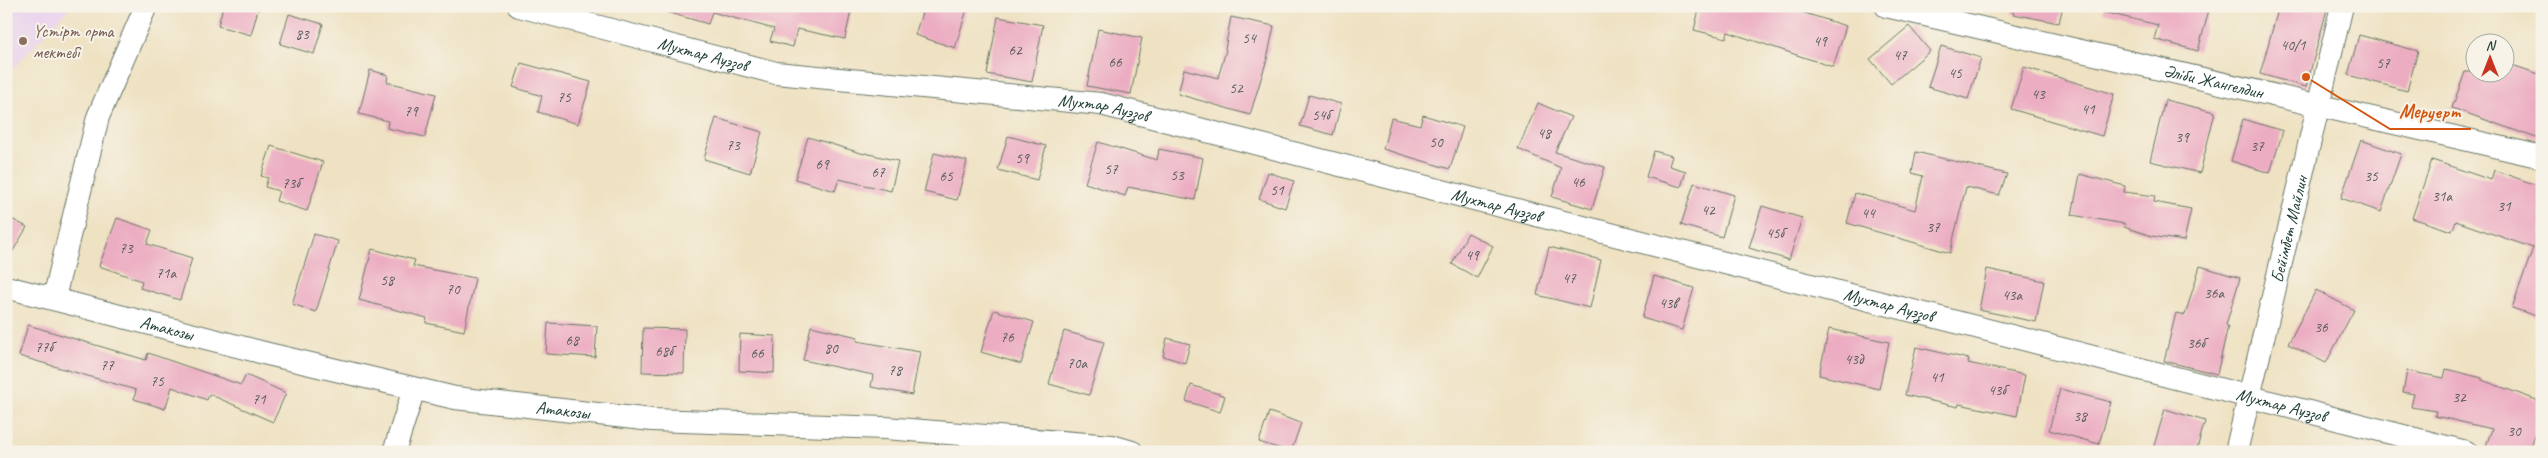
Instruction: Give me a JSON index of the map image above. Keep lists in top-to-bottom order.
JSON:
{
  "streets": {
    "street": [
      "Мухтар Ауэзов",
      "Әліби Жангелдин",
      "Бейімбет Майлин",
      "Атакозы"
    ]
  },
  "crossings": [
    ["Мухтар Ауэзов", "Бейімбет Майлин"],
    ["Әліби Жангелдин", "Бейімбет Майлин"]
  ],
  "places": ["Үстірт орта мектебі", "Меруерт"],
  "house_numbers": [
    "83",
    "54",
    "49",
    "40/1",
    "62",
    "47",
    "66",
    "57",
    "45",
    "52",
    "43",
    "75",
    "41",
    "79",
    "54б",
    "48",
    "39",
    "50",
    "73",
    "37",
    "59",
    "69",
    "57",
    "67",
    "53",
    "65",
    "35",
    "46",
    "73б",
    "51",
    "31а",
    "31",
    "42",
    "44",
    "37",
    "45б",
    "73",
    "49",
    "71а",
    "47",
    "58",
    "70",
    "36а",
    "43а",
    "43в",
    "36",
    "76",
    "68",
    "36б",
    "77б",
    "80",
    "68б",
    "66",
    "43д",
    "70а",
    "77",
    "78",
    "41",
    "75",
    "43б",
    "32",
    "71",
    "38",
    "30"
  ],
  "north": "top"
}
